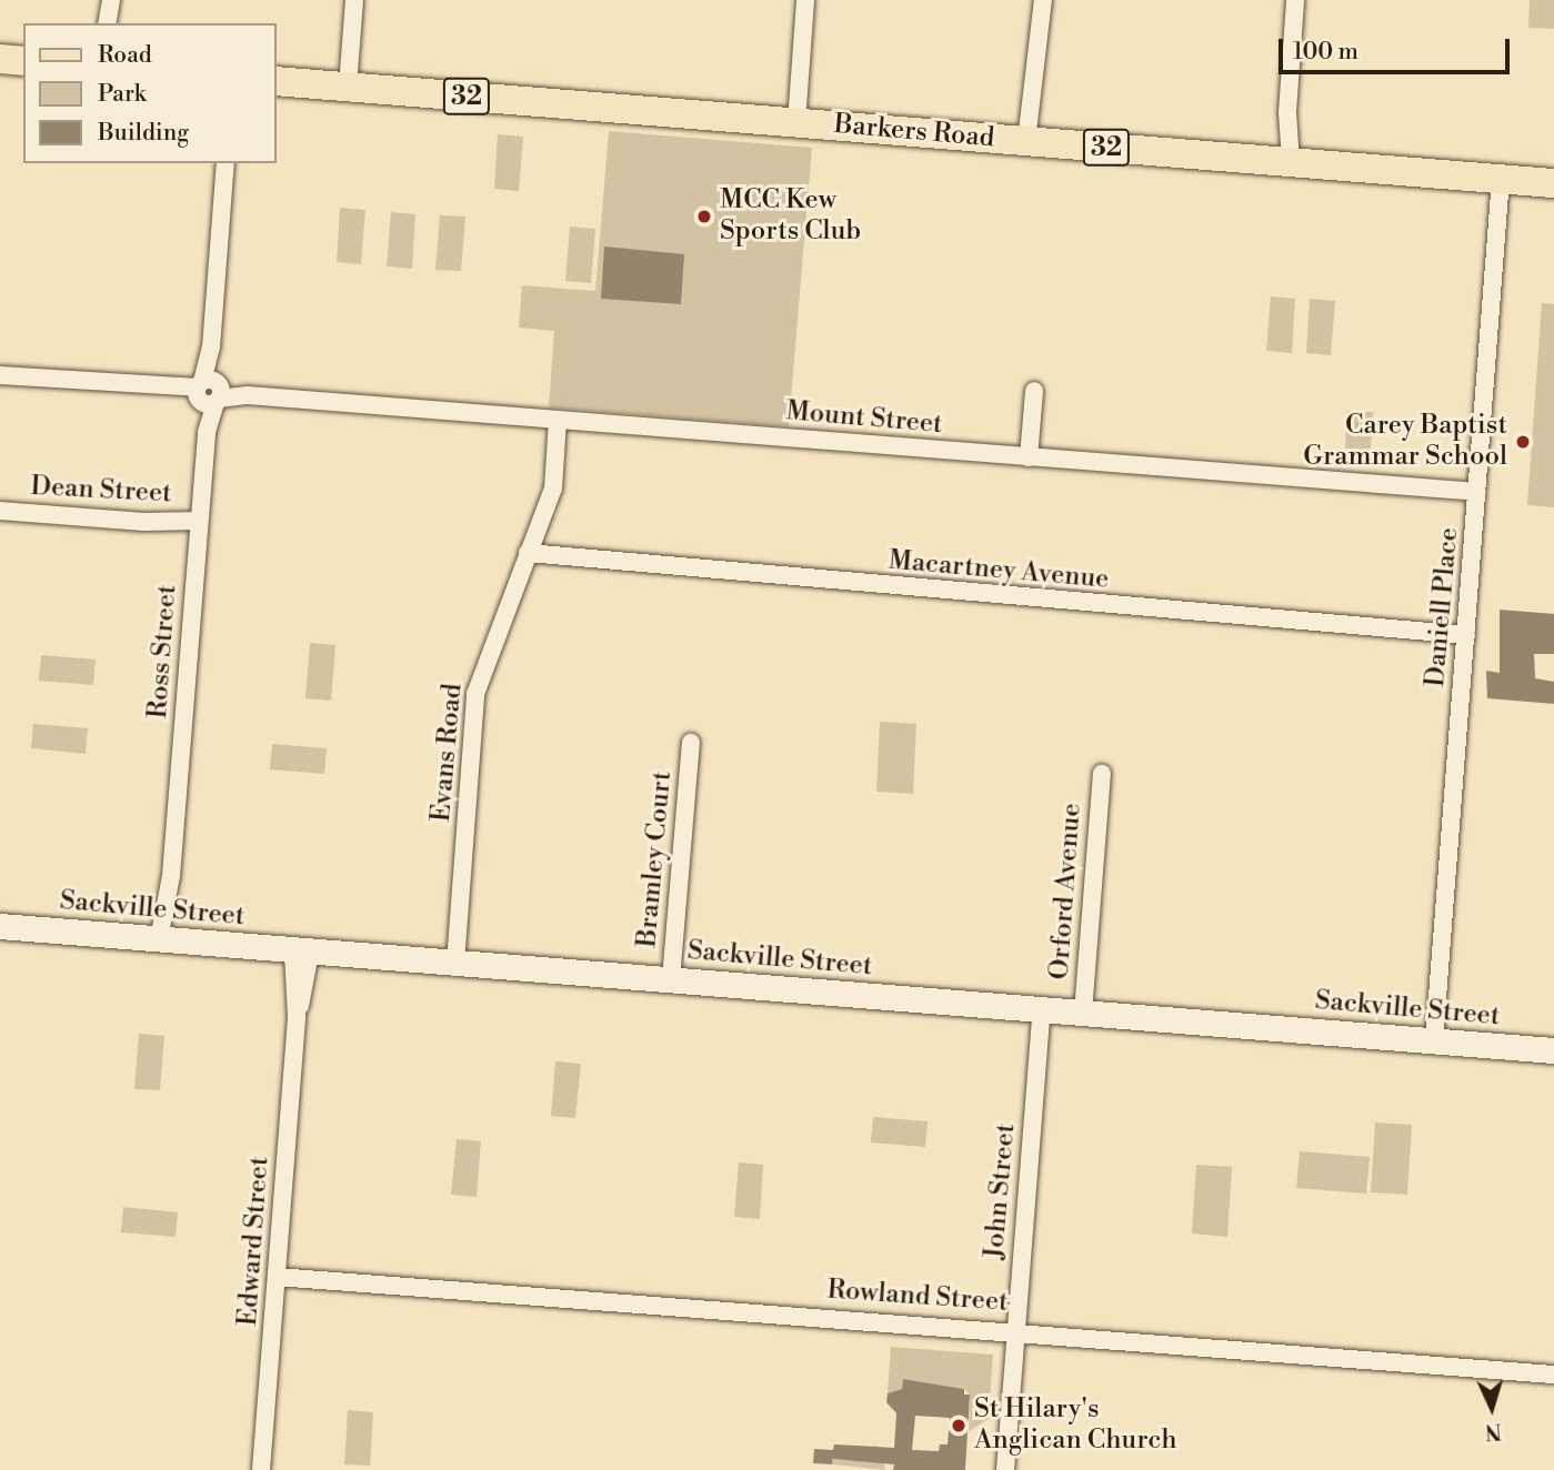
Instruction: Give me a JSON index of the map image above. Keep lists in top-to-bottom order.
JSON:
{
  "streets": {
    "main road": ["32", "Barkers Road"],
    "street": [
      "Mount Street",
      "Dean Street",
      "Macartney Avenue",
      "Daniell Place",
      "Ross Street",
      "Evans Road",
      "Bramley Court",
      "Orford Avenue",
      "Sackville Street",
      "John Street",
      "Edward Street",
      "Rowland Street"
    ]
  },
  "crossings": [
    ["Barkers Road", "Daniell Place"],
    ["Mount Street", "Daniell Place"],
    ["Mount Street", "Ross Street"],
    ["Mount Street", "Evans Road"],
    ["Dean Street", "Ross Street"],
    ["Macartney Avenue", "Daniell Place"],
    ["Macartney Avenue", "Evans Road"],
    ["Daniell Place", "Sackville Street"],
    ["Ross Street", "Sackville Street"],
    ["Evans Road", "Sackville Street"],
    ["Bramley Court", "Sackville Street"],
    ["Orford Avenue", "Sackville Street"],
    ["Sackville Street", "John Street"],
    ["Sackville Street", "Edward Street"],
    ["John Street", "Rowland Street"],
    ["Edward Street", "Rowland Street"]
  ],
  "places": ["MCC Kew Sports Club", "Carey Baptist Grammar School", "St Hilary's Anglican Church"],
  "legend": ["Road", "Park", "Building"],
  "scale_bar": "100 m",
  "north": "bottom"
}
